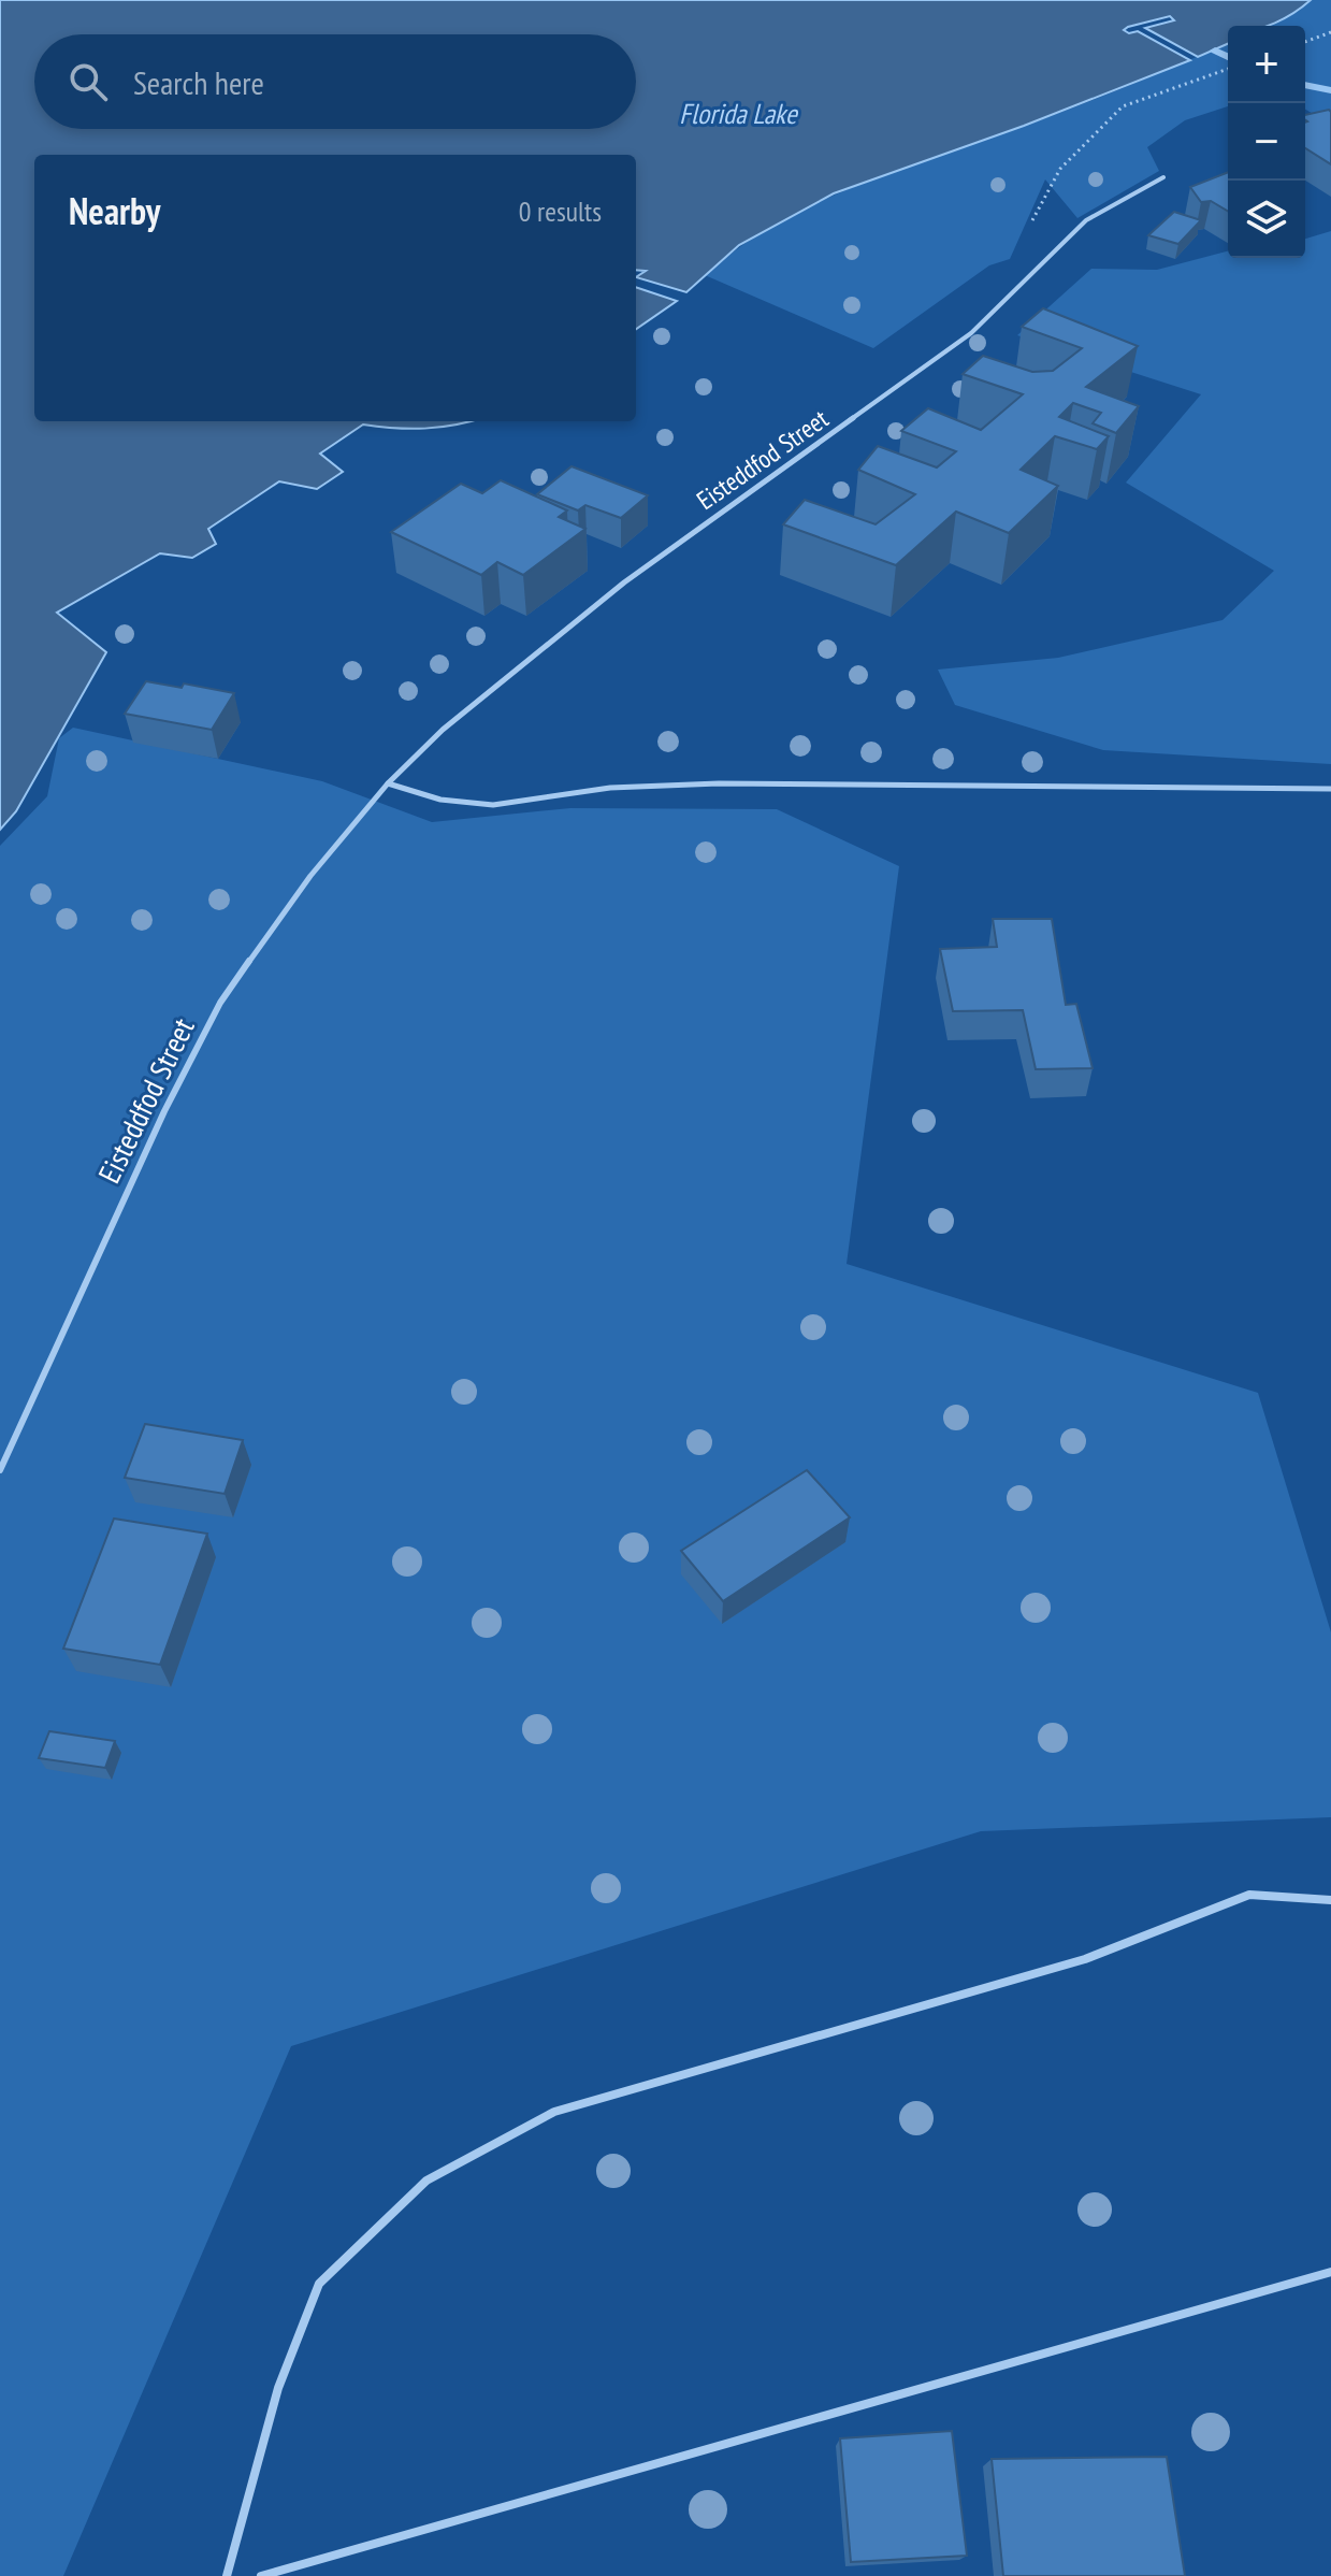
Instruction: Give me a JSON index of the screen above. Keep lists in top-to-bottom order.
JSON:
{
  "streets": {
    "lane": ["Eisteddfod Street"]
  },
  "water": ["Florida Lake"],
  "page": {
    "map_buttons": ["+", "−"],
    "search": "Search here",
    "heading": ["Nearby", "0 results"]
  }
}
